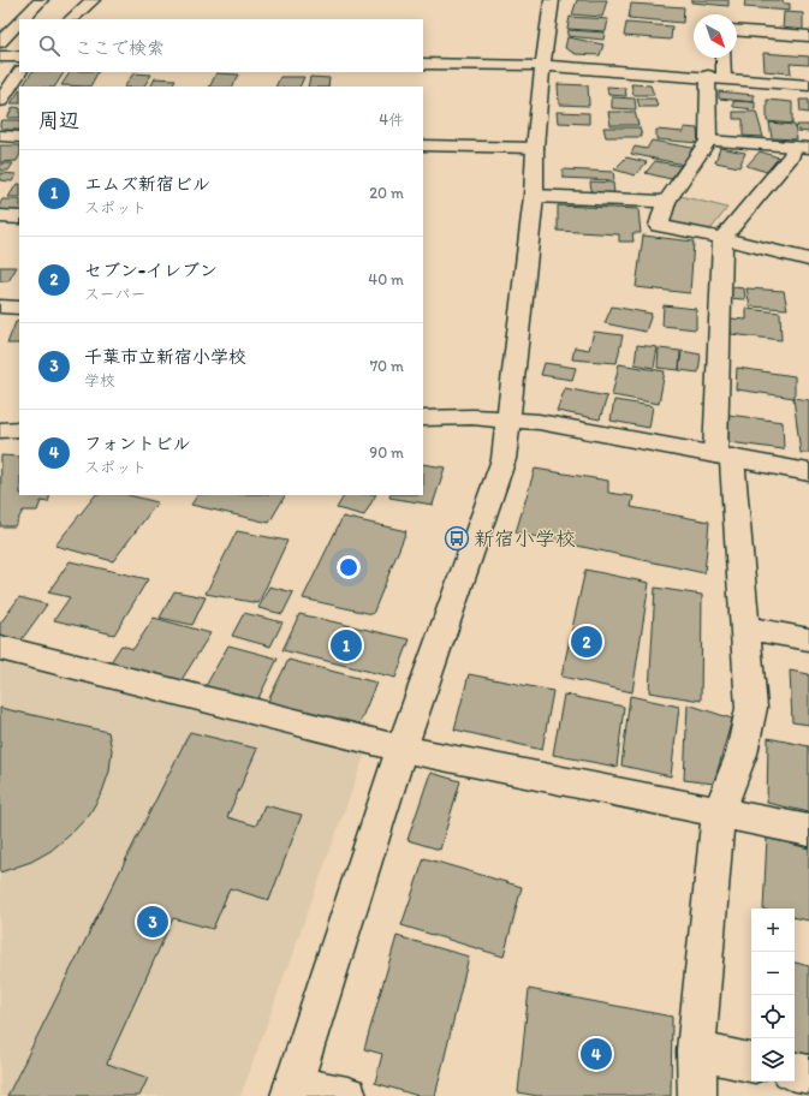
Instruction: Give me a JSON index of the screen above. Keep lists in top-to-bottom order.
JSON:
{
  "places": {
    "bus stop": ["新宿小学校"]
  },
  "north": "bottom right",
  "page": {
    "search": "ここで検索",
    "heading": ["周辺", "4件"],
    "list": [
      {
        "mark": "1",
        "name": "エムズ新宿ビル",
        "note": "スポット",
        "value": "20 m"
      },
      {
        "mark": "2",
        "name": "セブン-イレブン",
        "note": "スーパー",
        "value": "40 m"
      },
      {
        "mark": "3",
        "name": "千葉市立新宿小学校",
        "note": "学校",
        "value": "70 m"
      },
      {
        "mark": "4",
        "name": "フォントビル",
        "note": "スポット",
        "value": "90 m"
      }
    ],
    "pins": [
      "2",
      "1",
      "3",
      "4"
    ],
    "map_buttons": ["+", "−"]
  }
}
